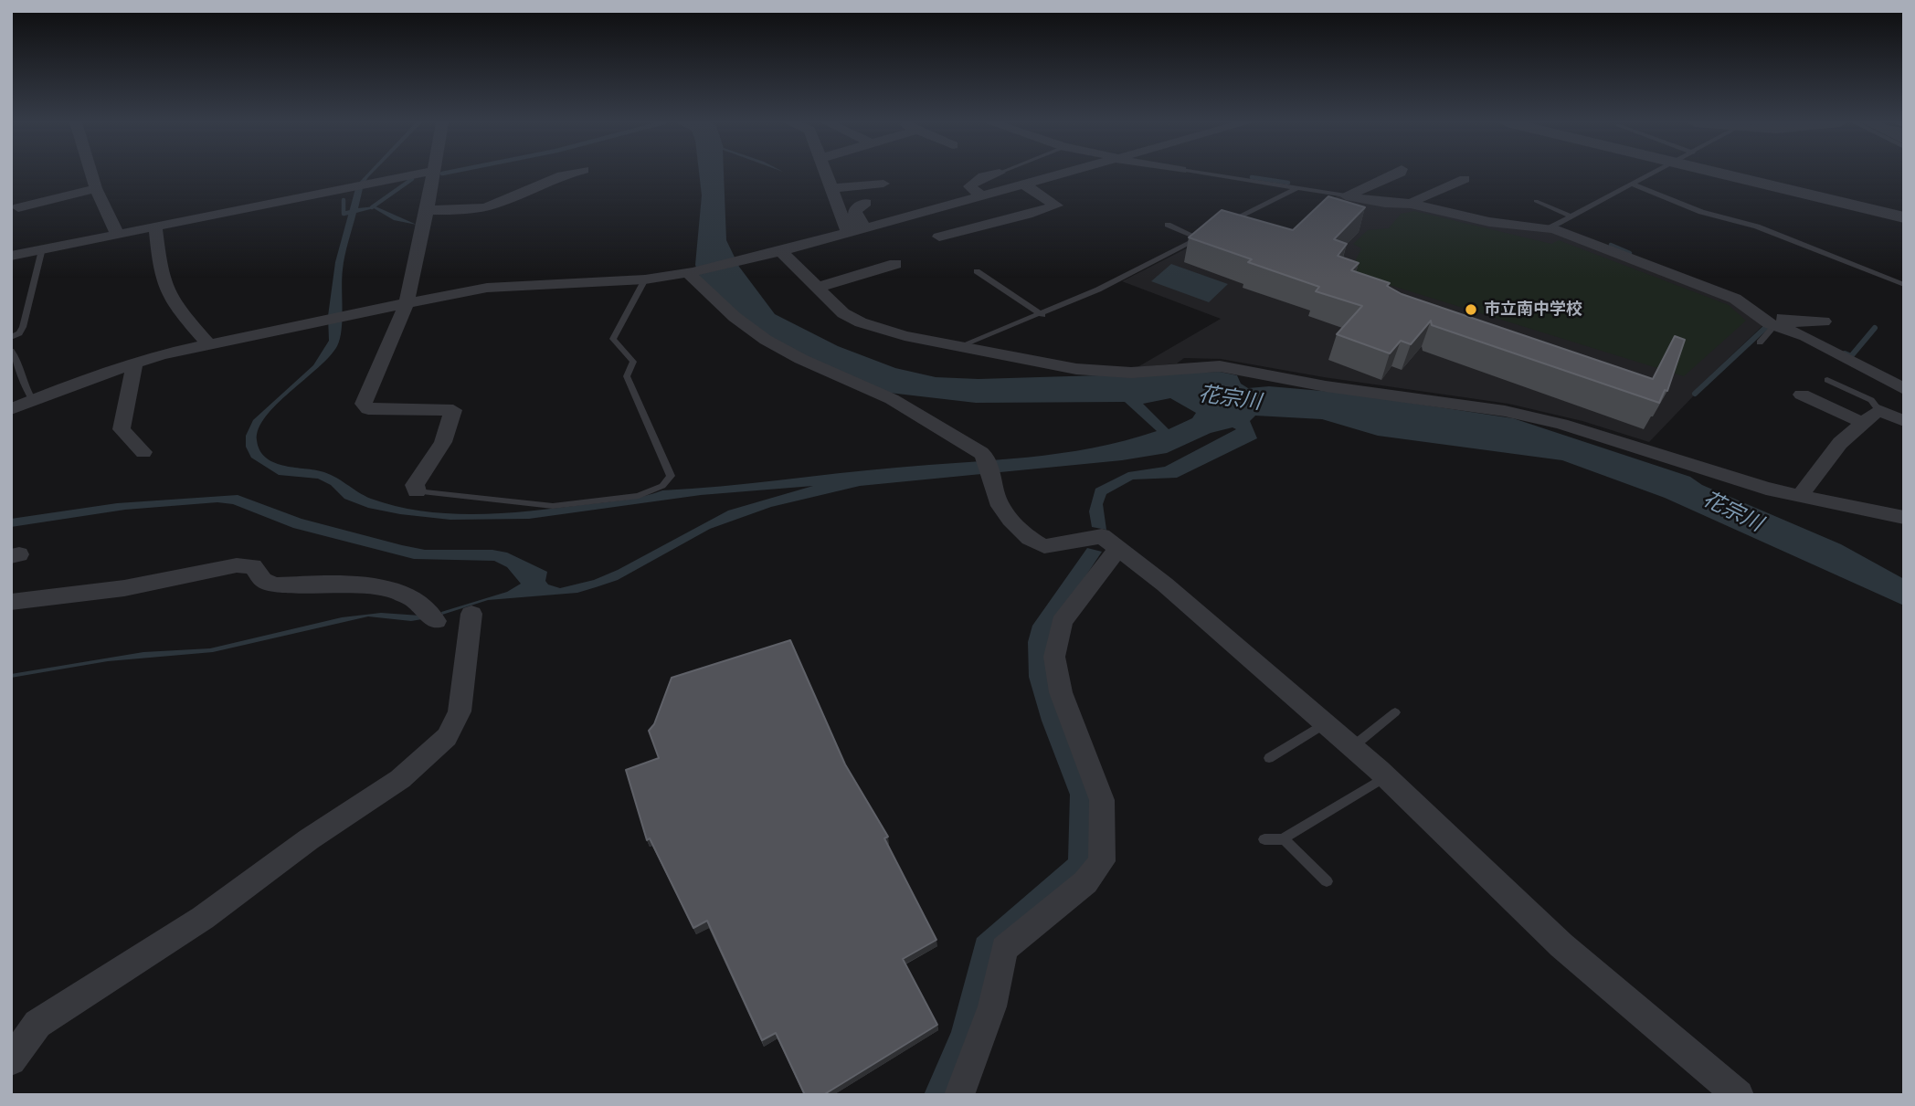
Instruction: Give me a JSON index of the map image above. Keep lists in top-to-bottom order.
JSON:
{
  "water": ["花宗川"],
  "places": ["市立南中学校"]
}
